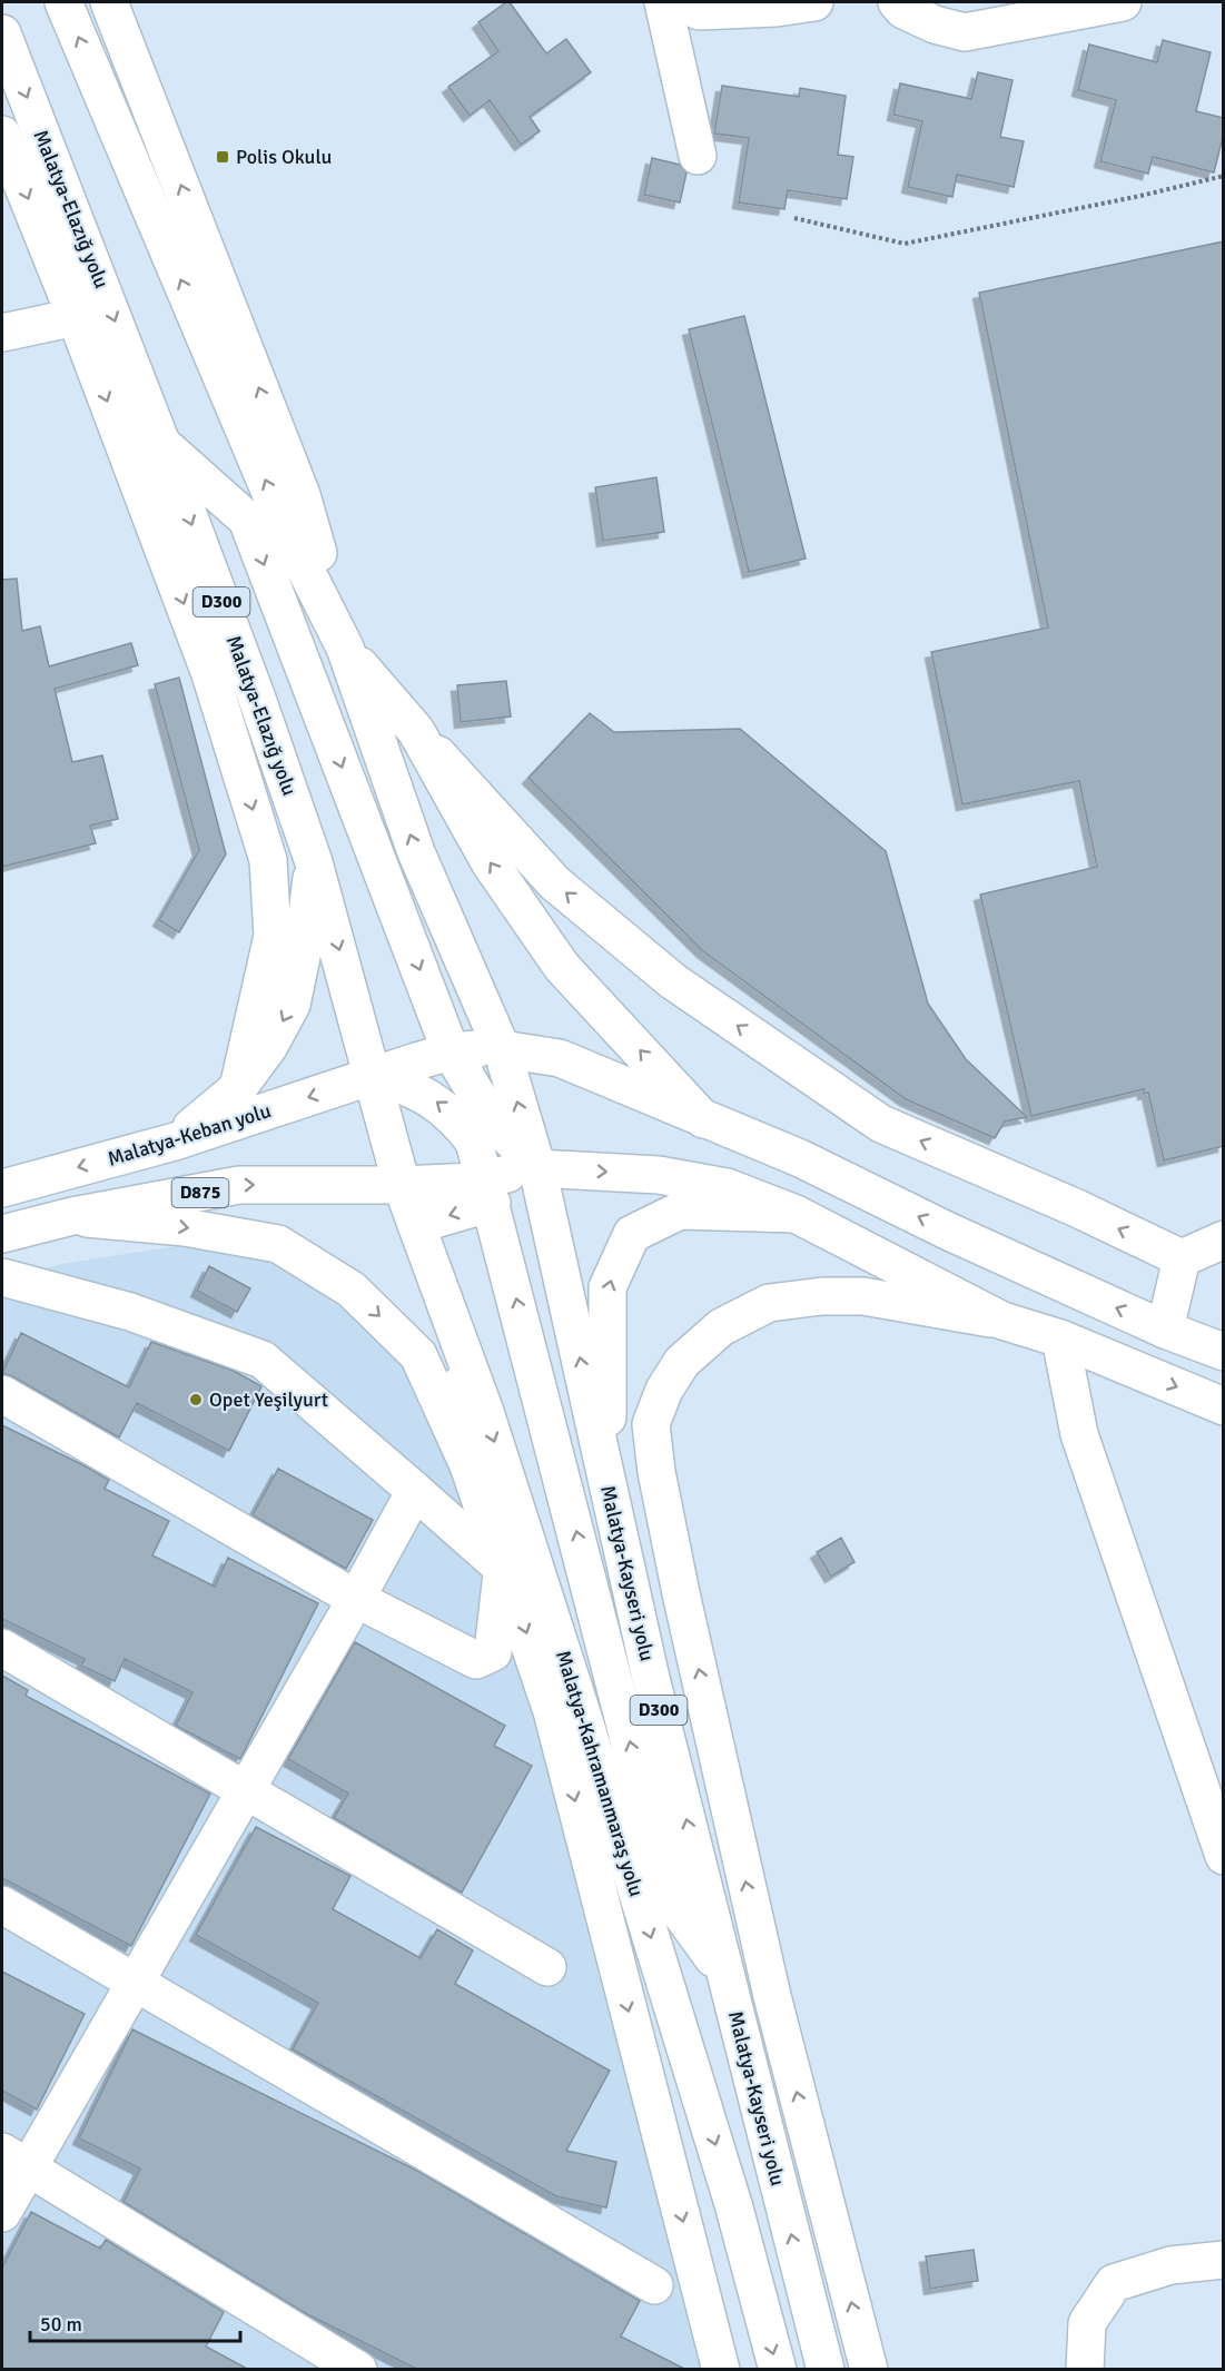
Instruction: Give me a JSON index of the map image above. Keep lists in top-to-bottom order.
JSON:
{
  "streets": {
    "main road": [
      "Malatya-Elazığ yolu",
      "D300",
      "Malatya-Keban yolu",
      "D875",
      "Malatya-Kayseri yolu",
      "Malatya-Kahramanmaraş yolu"
    ]
  },
  "crossings": [
    ["Malatya-Elazığ yolu", "Malatya-Keban yolu"],
    ["Malatya-Elazığ yolu", "D875"],
    ["Malatya-Elazığ yolu", "Malatya-Kahramanmaraş yolu"],
    ["D300", "Malatya-Kayseri yolu"],
    ["D875", "Malatya-Kahramanmaraş yolu"]
  ],
  "places": {
    "transit": ["Polis Okulu"],
    "other": ["Opet Yeşilyurt"]
  },
  "scale_bar": "50 m"
}
